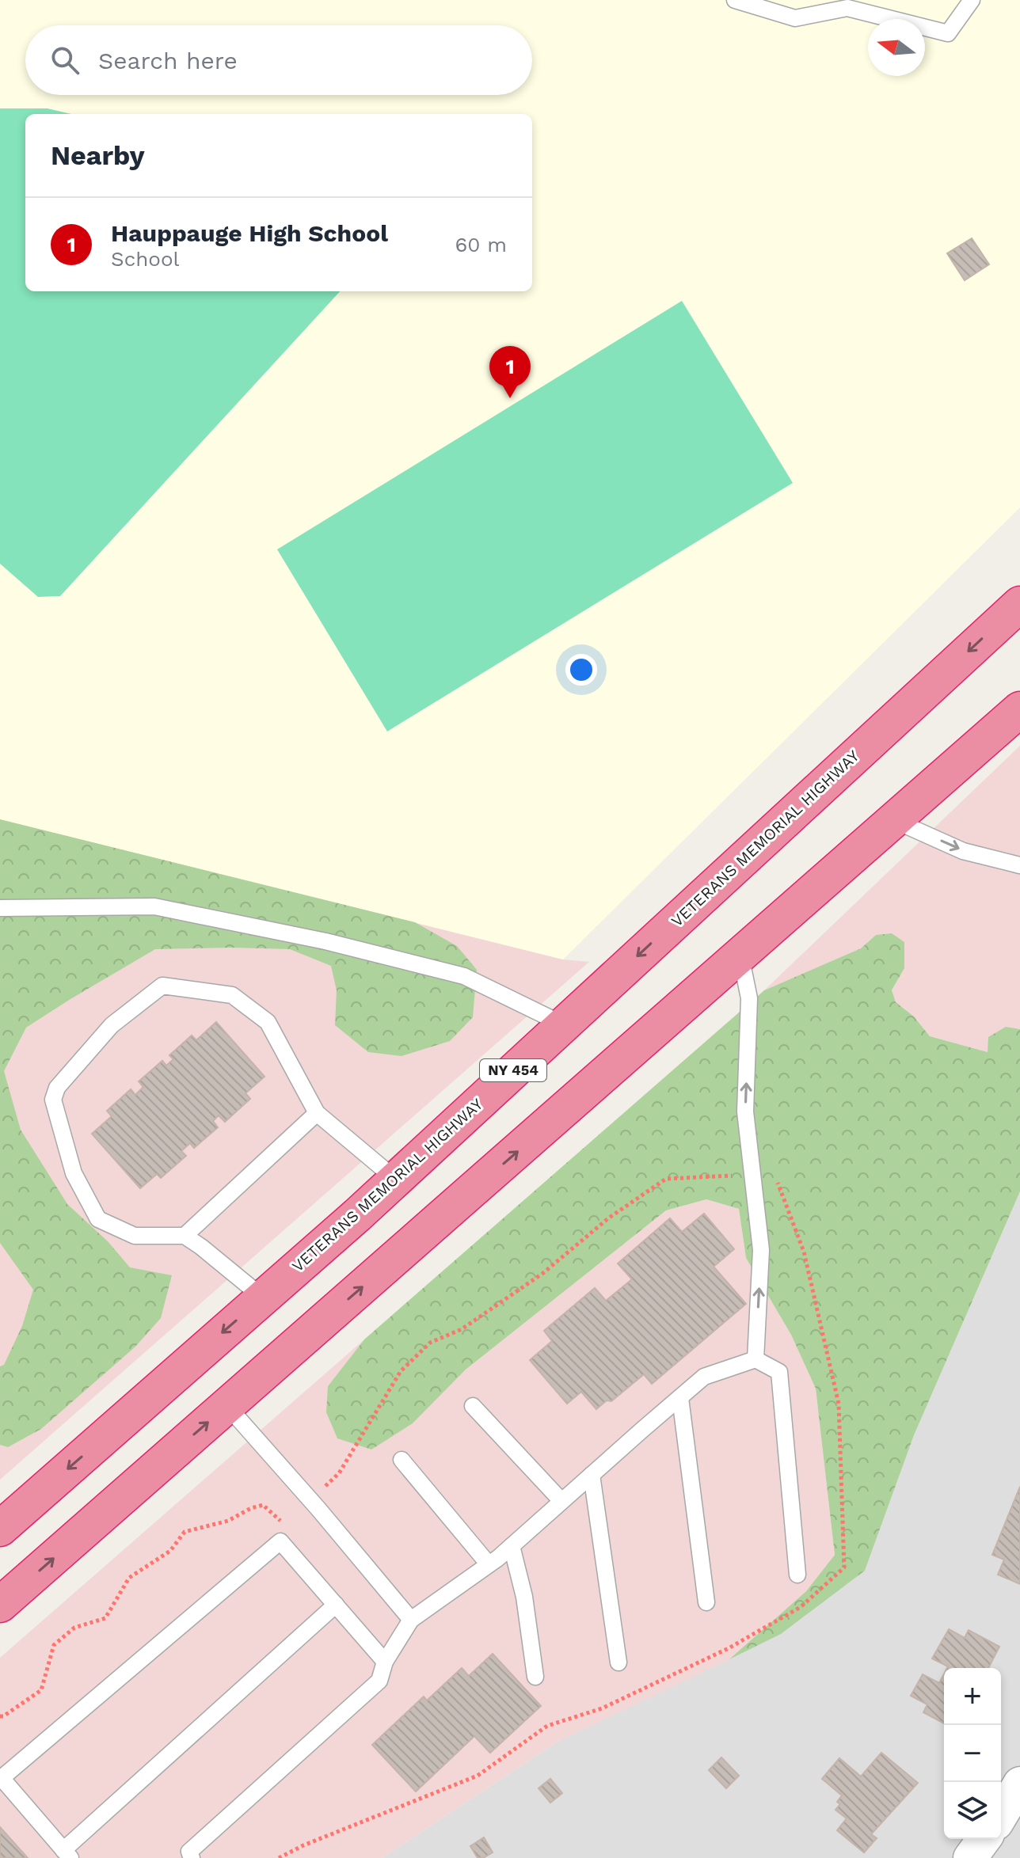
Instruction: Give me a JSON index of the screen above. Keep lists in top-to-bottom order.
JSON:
{
  "streets": {
    "highway": ["VETERANS MEMORIAL HIGHWAY", "NY 454"]
  },
  "north": "left",
  "page": {
    "search": "Search here",
    "heading": "Nearby",
    "list": [
      {
        "mark": "1",
        "name": "Hauppauge High School",
        "note": "School",
        "value": "60 m"
      }
    ],
    "pins": "1",
    "map_buttons": ["+", "−"]
  }
}
